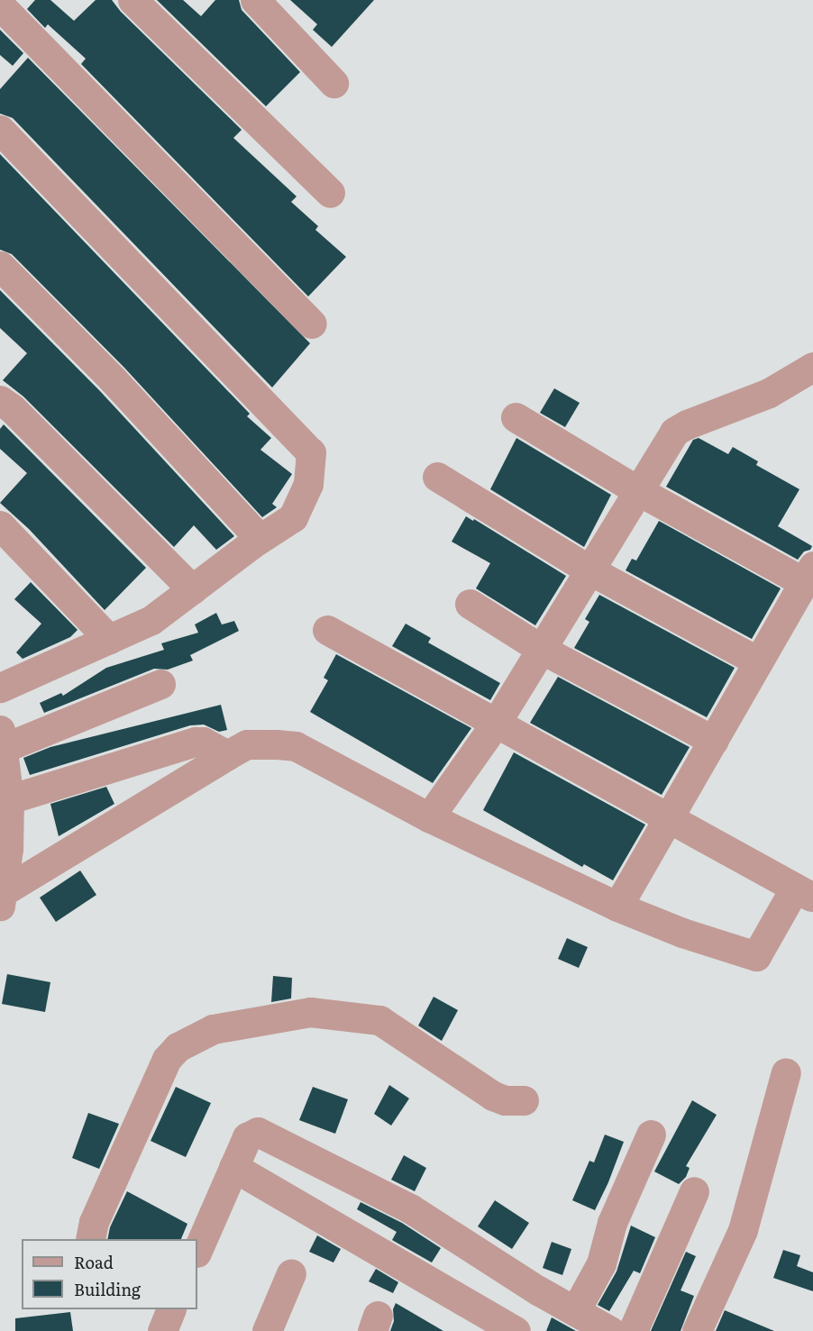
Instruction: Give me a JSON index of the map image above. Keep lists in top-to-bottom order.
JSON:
{
  "legend": ["Road", "Building"]
}
